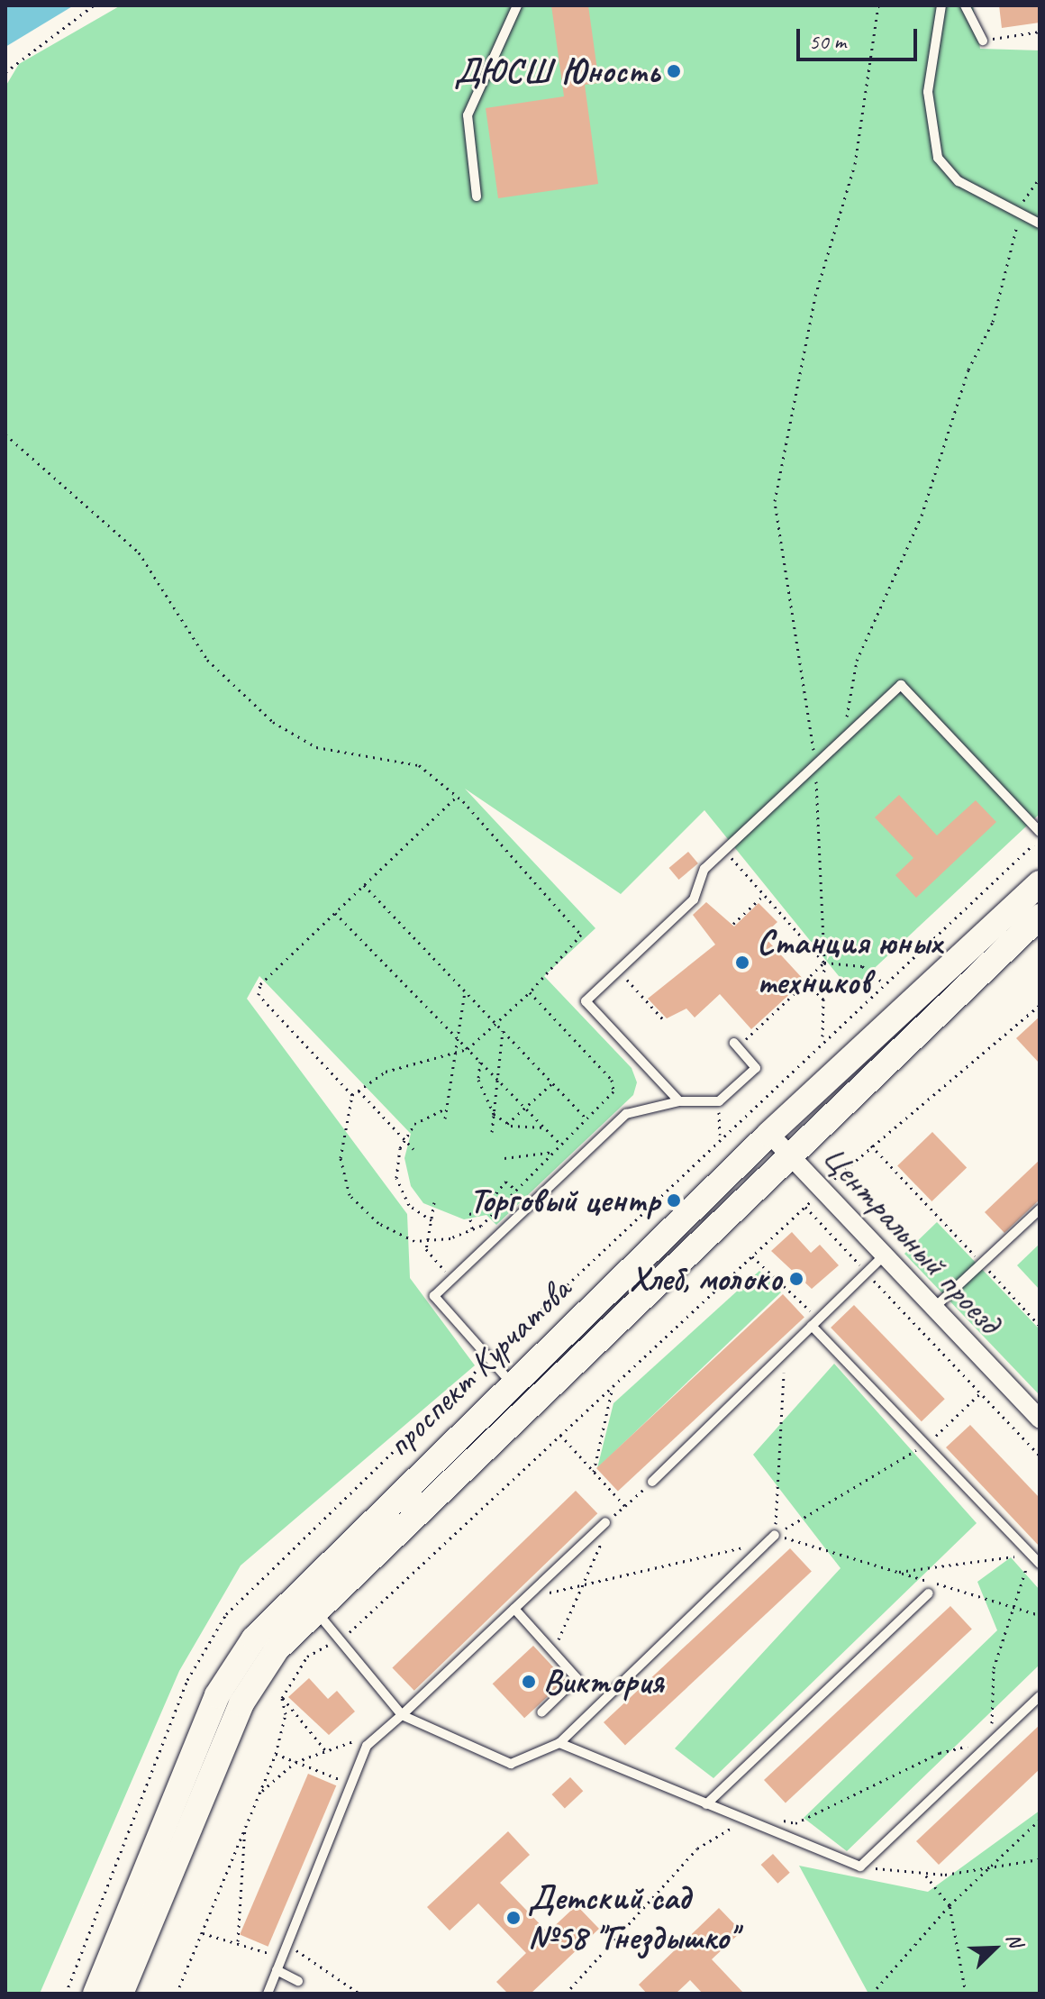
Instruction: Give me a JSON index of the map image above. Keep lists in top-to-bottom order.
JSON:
{
  "streets": {
    "main road": ["проспект Курчатова"],
    "street": ["Центральный проезд"]
  },
  "crossings": [
    ["Центральный проезд", "проспект Курчатова"]
  ],
  "places": [
    "ДЮСШ Юность",
    "Станция юных техников",
    "Торговый центр",
    "Хлеб, молоко",
    "Виктория",
    "Детский сад №58 \"Гнездышко\""
  ],
  "scale_bar": "50 m",
  "north": "top right"
}
